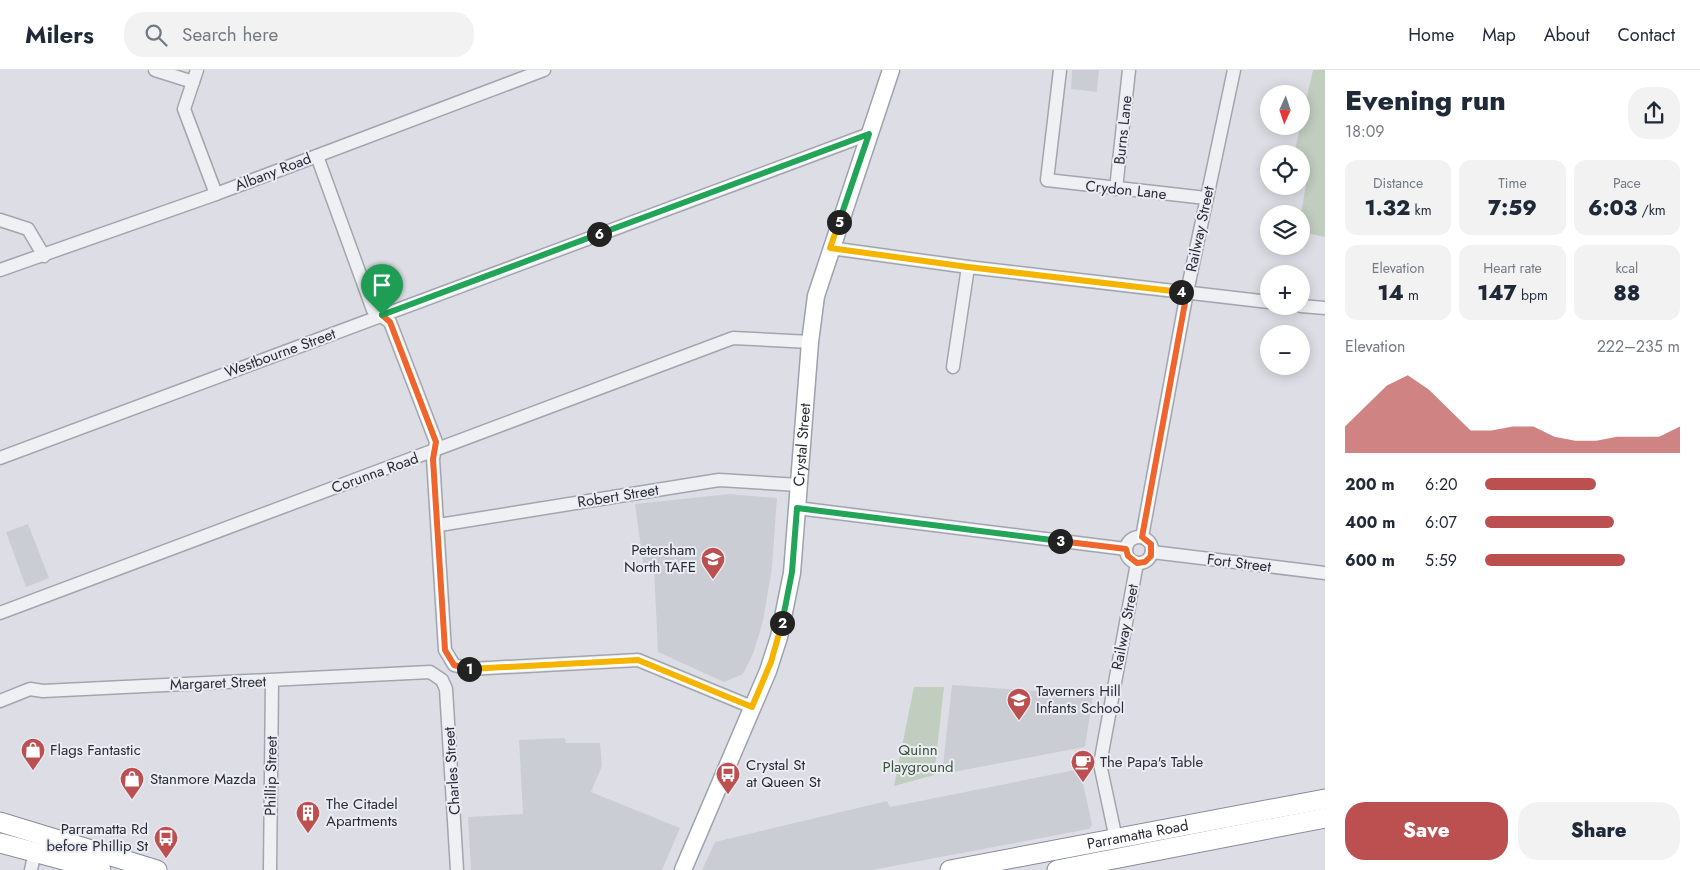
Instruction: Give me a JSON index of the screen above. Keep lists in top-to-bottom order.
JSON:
{
  "streets": {
    "highway": ["Parramatta Road"],
    "main road": ["Crystal Street"],
    "street": [
      "Burns Lane",
      "Albany Road",
      "Crydon Lane",
      "Railway Street",
      "Westbourne Street",
      "Corunna Road",
      "Robert Street",
      "Fort Street",
      "Margaret Street",
      "Charles Street",
      "Phillip Street"
    ]
  },
  "crossings": [
    ["Burns Lane", "Crydon Lane"],
    ["Crydon Lane", "Railway Street"],
    ["Railway Street", "Fort Street"],
    ["Railway Street", "Parramatta Road"],
    ["Westbourne Street", "Crystal Street"],
    ["Crystal Street", "Corunna Road"],
    ["Crystal Street", "Robert Street"],
    ["Margaret Street", "Charles Street"],
    ["Margaret Street", "Phillip Street"]
  ],
  "parks": ["Quinn Playground"],
  "places": {
    "school or university": ["Petersham North TAFE", "Taverners Hill Infants School"],
    "shop": ["Flags Fantastic", "Stanmore Mazda"],
    "cafe": ["The Papa's Table"],
    "bus stop": ["Crystal St at Queen St", "Parramatta Rd before Phillip St"],
    "building": ["The Citadel Apartments"]
  },
  "north": "bottom",
  "page": {
    "header": "Milers",
    "search": "Search here",
    "nav": [
      "Home",
      "Map",
      "About",
      "Contact"
    ],
    "heading": ["Evening run", "18:09"],
    "map_buttons": ["+", "−"],
    "stats": [
      ["Distance", "1.32 km"],
      ["Time", "7:59"],
      ["Pace", "6:03 /km"],
      ["Elevation", "14 m"],
      ["Heart rate", "147 bpm"],
      ["kcal", "88"]
    ],
    "pins": [
      "5",
      "6",
      "4",
      "3",
      "2",
      "1"
    ],
    "chart": ["Elevation", "222–235 m"],
    "list": [
      {
        "name": "200 m",
        "note": "6:20"
      },
      {
        "name": "400 m",
        "note": "6:07"
      },
      {
        "name": "600 m",
        "note": "5:59"
      }
    ],
    "buttons": ["Save", "Share"]
  }
}
